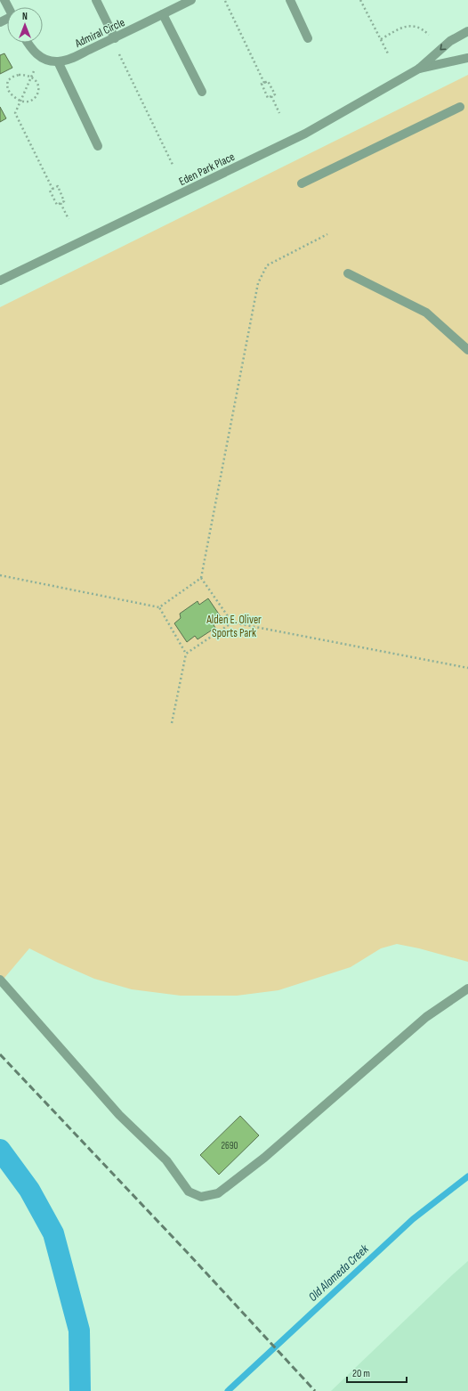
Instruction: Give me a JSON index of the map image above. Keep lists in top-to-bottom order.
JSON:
{
  "streets": {
    "street": ["Admiral Circle", "Eden Park Place"]
  },
  "water": ["Old Alameda Creek"],
  "parks": ["Alden E. Oliver Sports Park"],
  "house_numbers": ["2690"],
  "scale_bar": "20 m",
  "north": "top"
}
